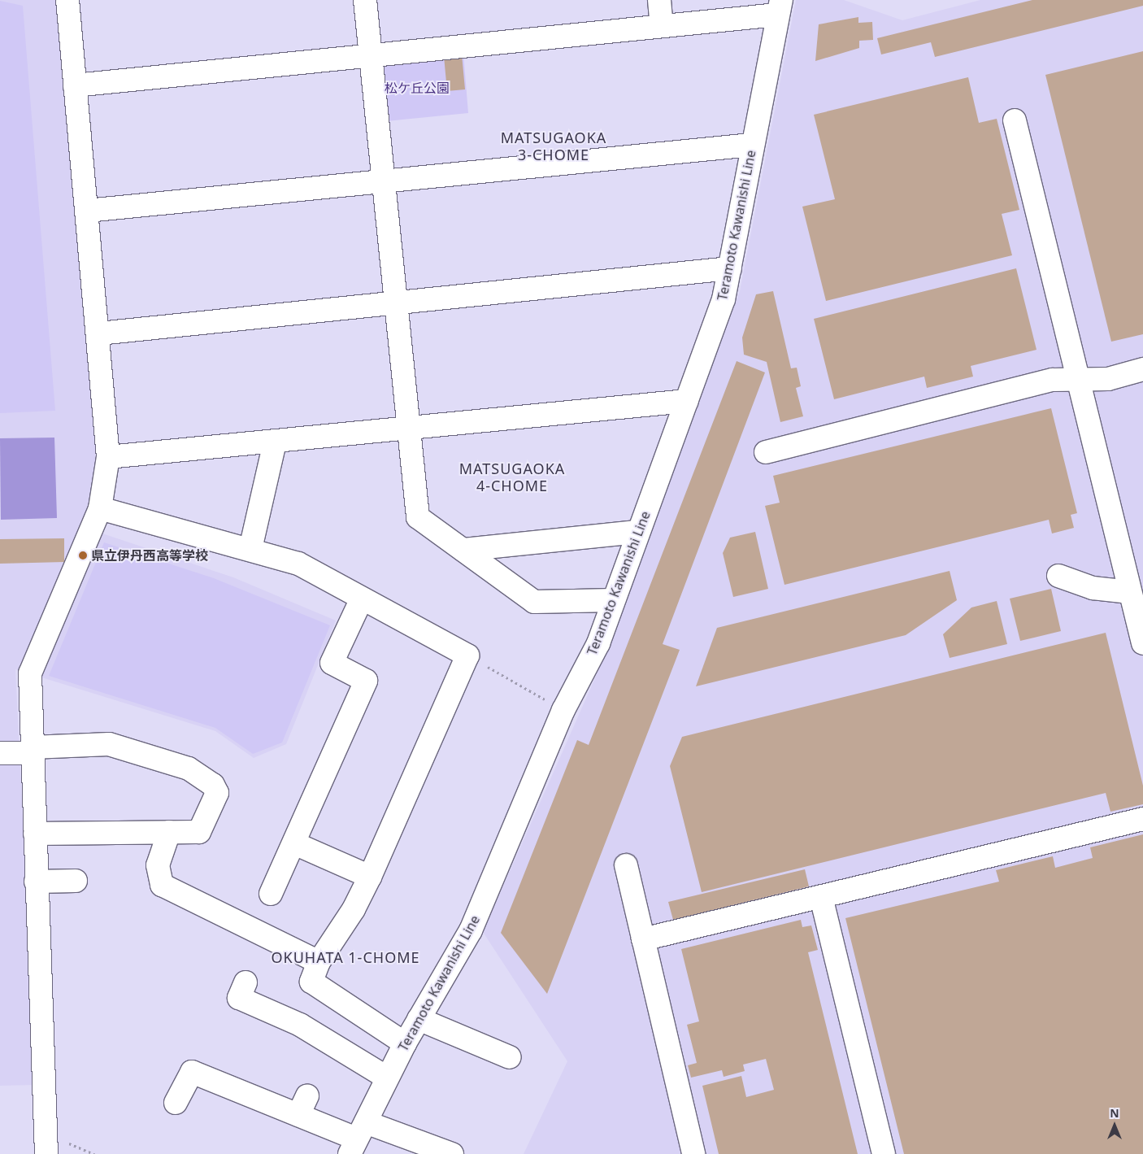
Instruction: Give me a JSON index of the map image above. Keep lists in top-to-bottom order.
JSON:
{
  "streets": {
    "street": ["Teramoto Kawanishi Line"]
  },
  "districts": ["MATSUGAOKA 3-CHOME", "MATSUGAOKA 4-CHOME", "OKUHATA 1-CHOME"],
  "parks": ["松ケ丘公園"],
  "places": ["県立伊丹西高等学校"],
  "north": "top"
}
